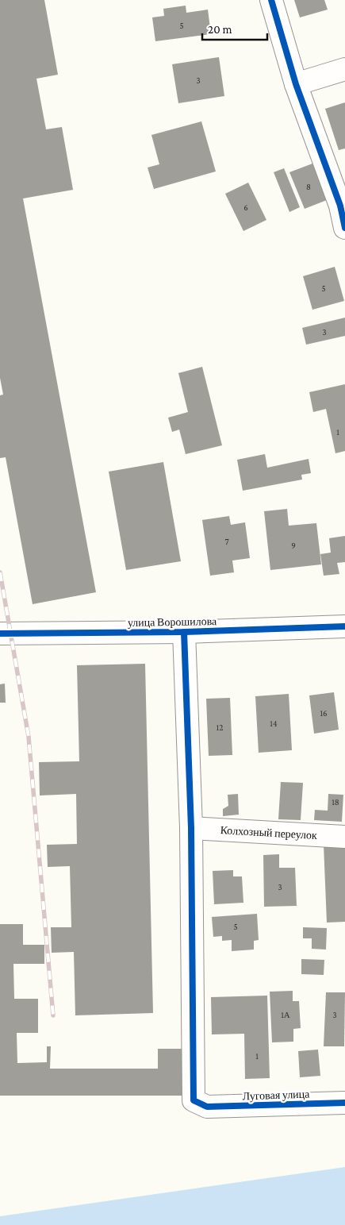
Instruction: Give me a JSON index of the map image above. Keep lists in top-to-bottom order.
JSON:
{
  "streets": {
    "street": ["улица Ворошилова", "Колхозный переулок", "Луговая улица"]
  },
  "crossings": [
    ["Колхозный переулок", "Луговая улица"]
  ],
  "house_numbers": [
    "5",
    "3",
    "8",
    "6",
    "5",
    "3",
    "1",
    "7",
    "9",
    "16",
    "14",
    "12",
    "18",
    "3",
    "5",
    "1А",
    "3",
    "1"
  ],
  "scale_bar": "20 m"
}
